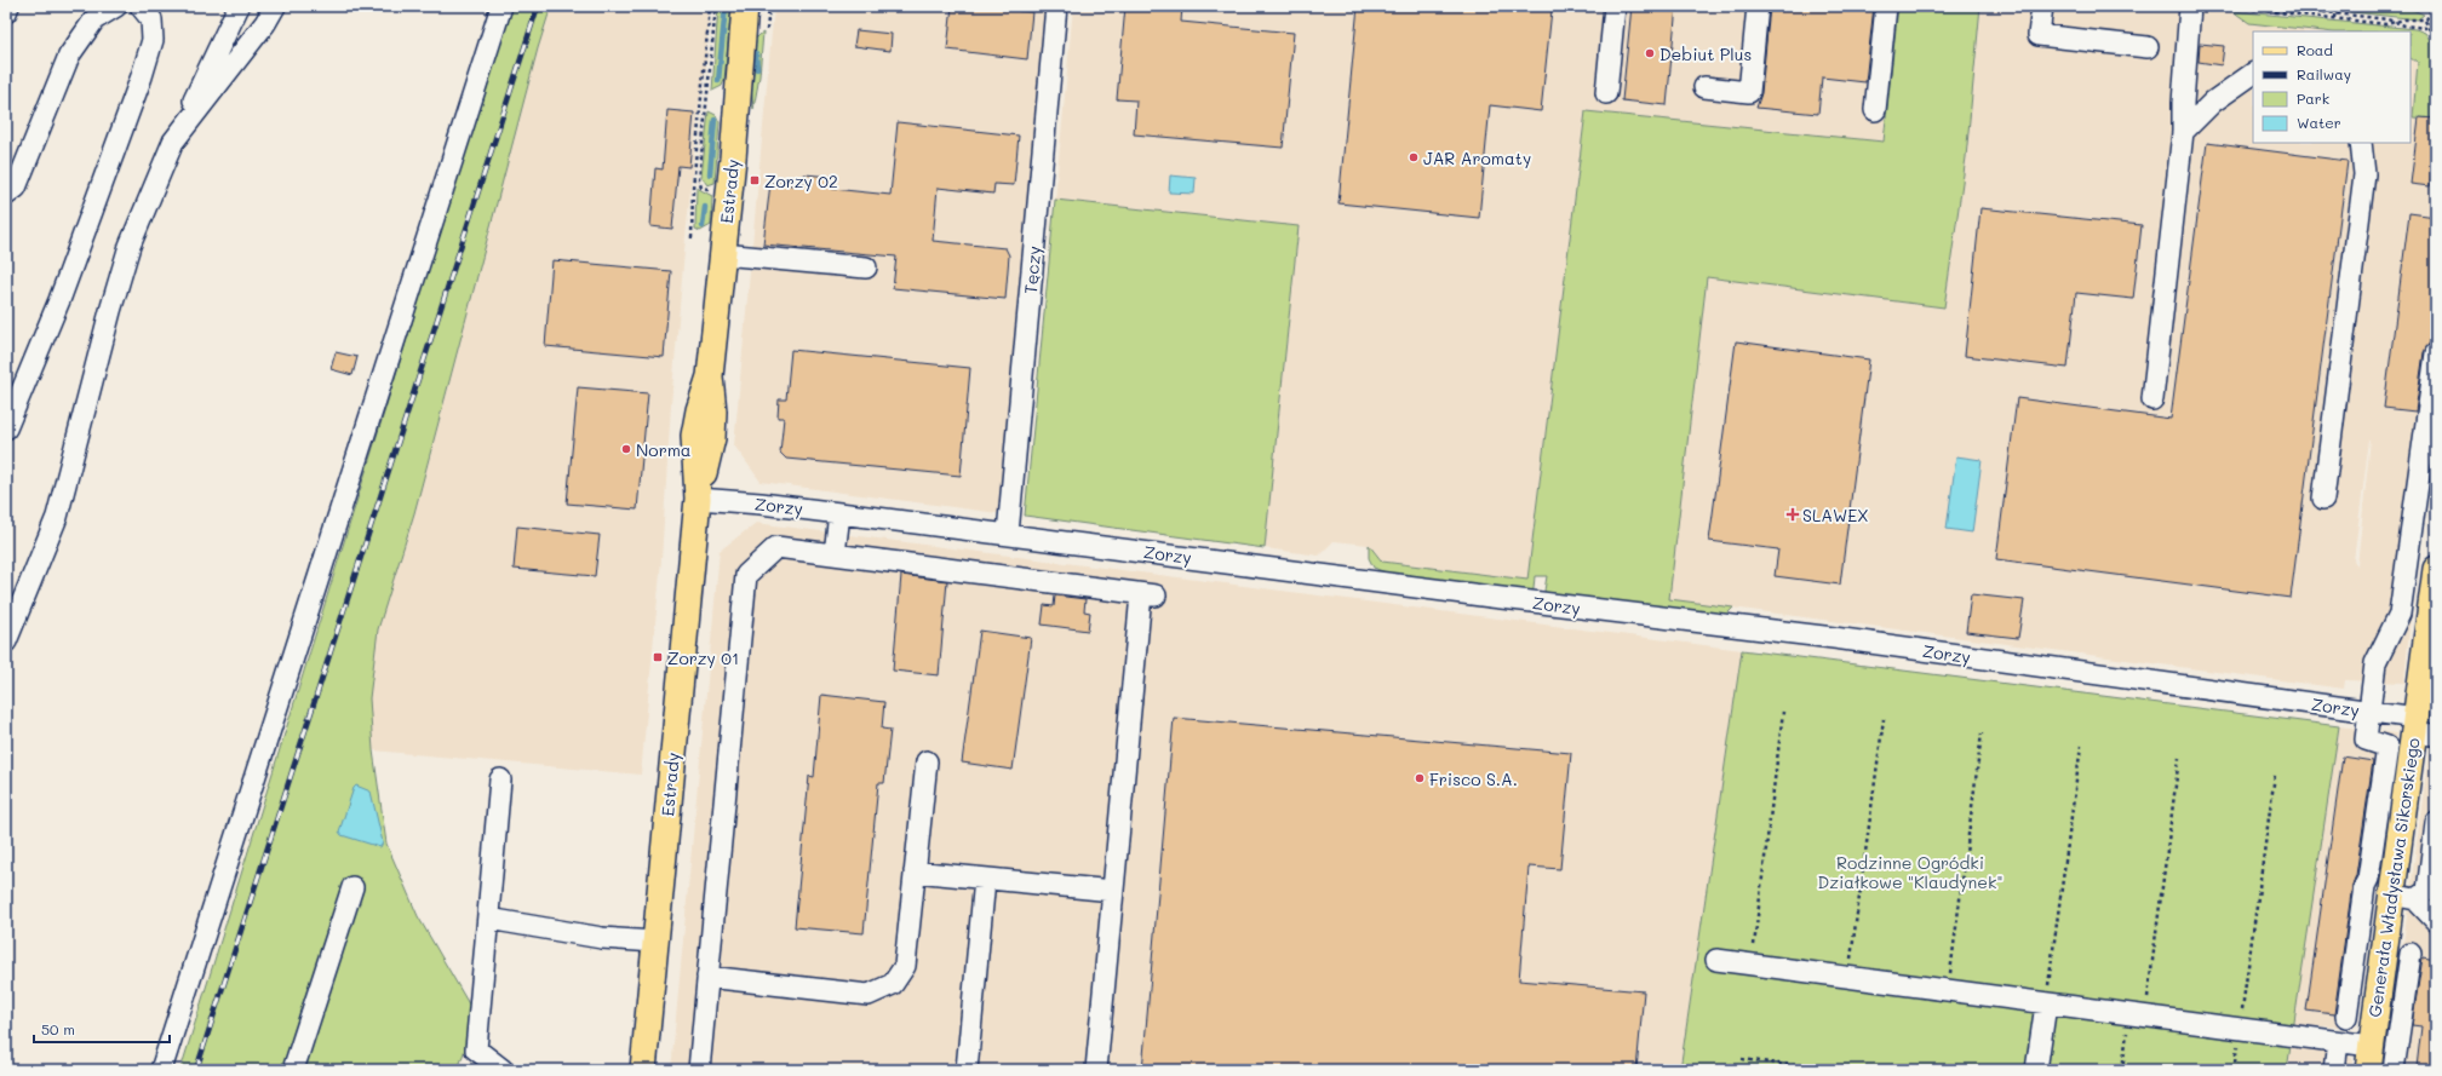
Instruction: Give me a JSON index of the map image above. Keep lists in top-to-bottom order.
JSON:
{
  "streets": {
    "main road": ["Estrady", "Generała Władysława Sikorskiego"],
    "street": ["Tęczy", "Zorzy"]
  },
  "crossings": [
    ["Estrady", "Zorzy"],
    ["Tęczy", "Zorzy"],
    ["Zorzy", "Generała Władysława Sikorskiego"]
  ],
  "parks": ["Rodzinne Ogródki Działkowe \"Klaudynek\""],
  "places": {
    "other": [
      "Debiut Plus",
      "JAR Aromaty",
      "Norma",
      "Frisco S.A."
    ],
    "transit": ["Zorzy 02", "Zorzy 01"],
    "health": ["SLAWEX"]
  },
  "legend": [
    "Road",
    "Railway",
    "Park",
    "Water"
  ],
  "scale_bar": "50 m"
}
